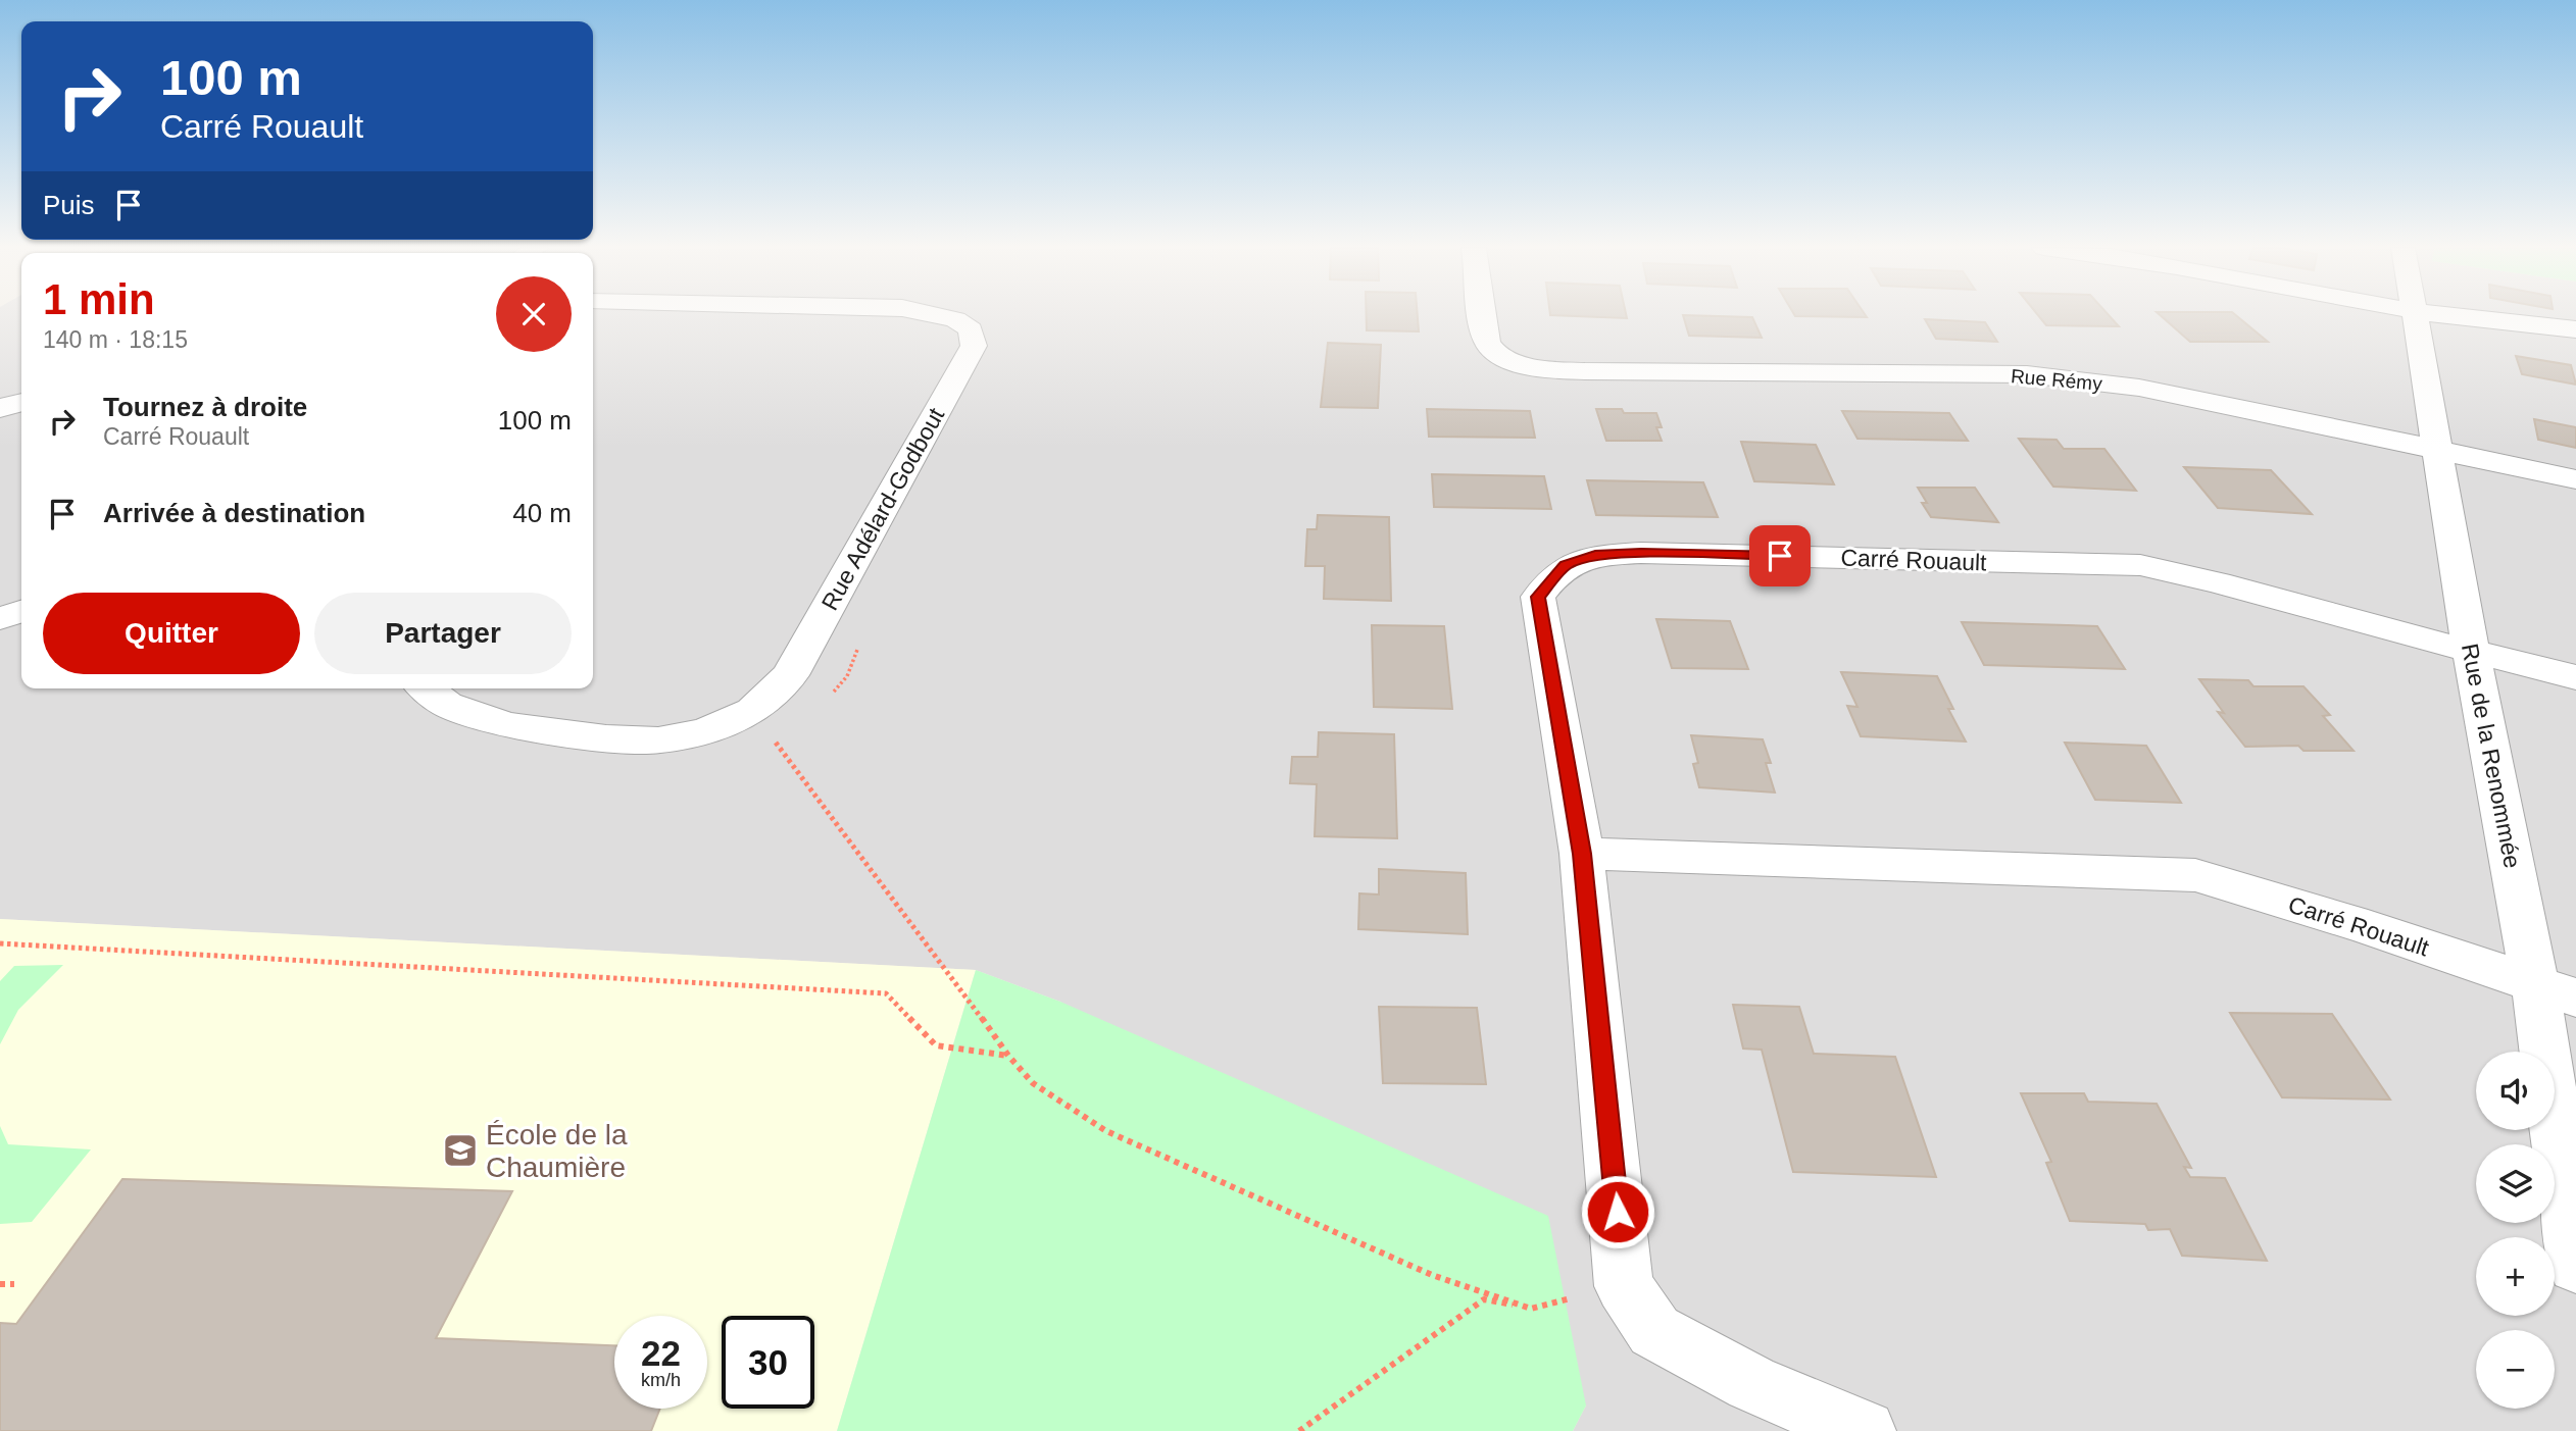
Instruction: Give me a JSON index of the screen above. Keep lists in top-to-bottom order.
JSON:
{
  "streets": {
    "street": [
      "Rue Rémy",
      "Rue Adélard-Godbout",
      "Carré Rouault",
      "Rue de la Renommée"
    ]
  },
  "crossings": [
    ["Rue Rémy", "Rue de la Renommée"],
    ["Carré Rouault", "Rue de la Renommée"]
  ],
  "places": {
    "school or university": ["École de la Chaumière"]
  },
  "page": {
    "turn": ["100 m", "Carré Rouault"],
    "then": "Puis",
    "heading": ["1 min", "140 m · 18:15"],
    "list": [
      {
        "name": "Tournez à droite",
        "note": "Carré Rouault",
        "value": "100 m"
      },
      {
        "name": "Arrivée à destination",
        "value": "40 m"
      }
    ],
    "buttons": ["Quitter", "Partager"],
    "map_buttons": ["+", "−"],
    "speed": "22 km/h",
    "limit": "30"
  }
}
